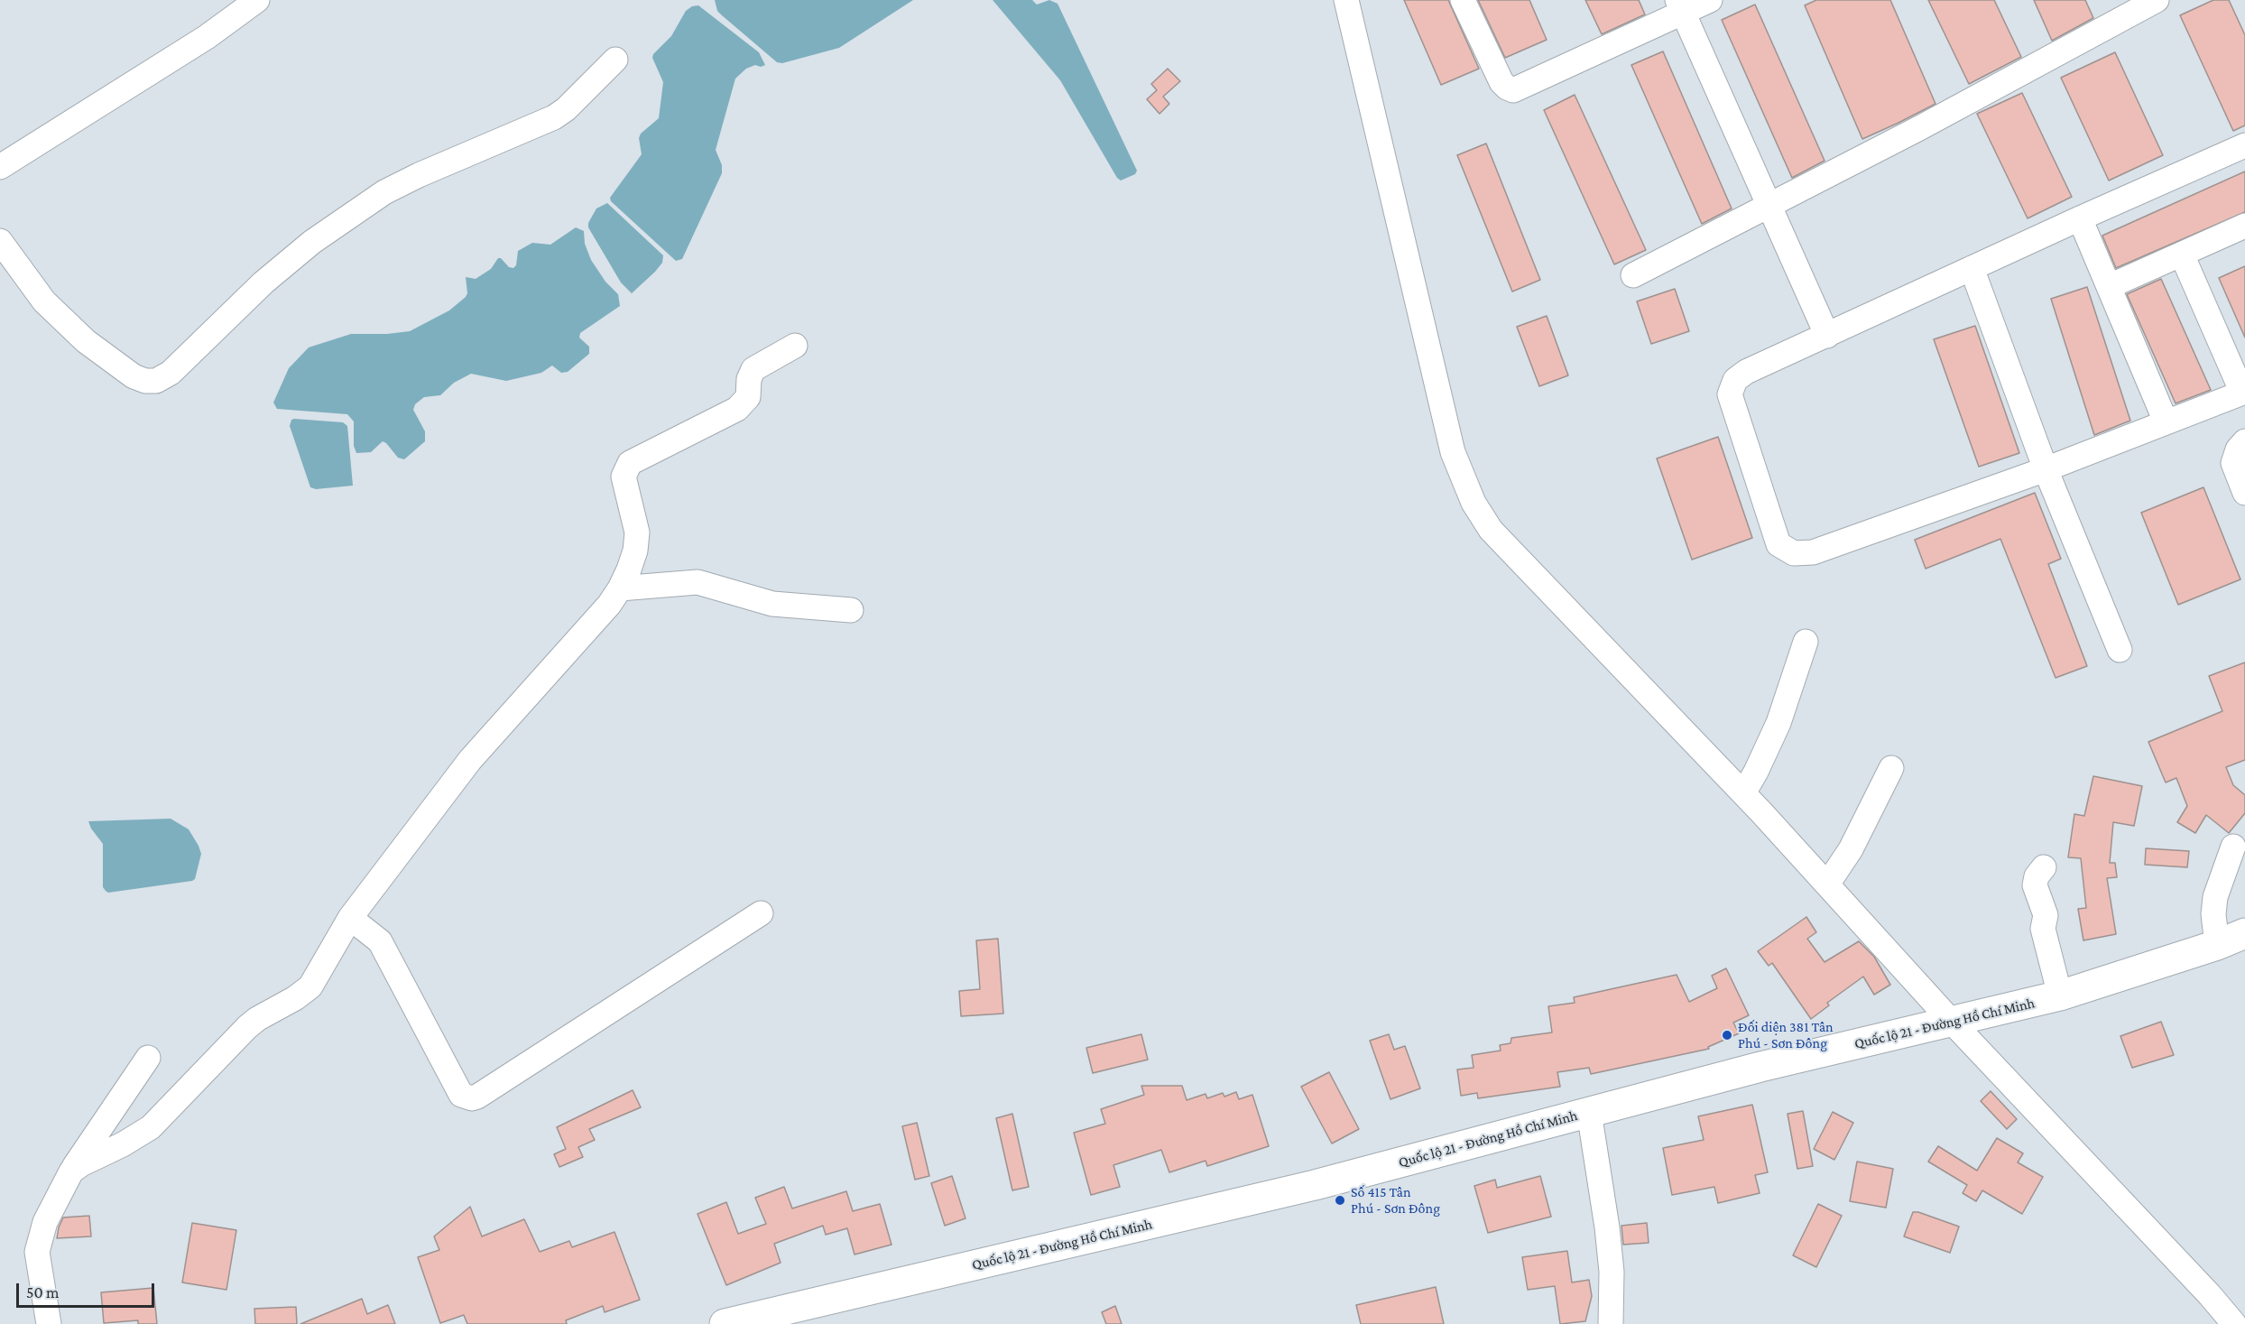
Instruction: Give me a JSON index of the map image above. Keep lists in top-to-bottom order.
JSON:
{
  "streets": {
    "highway": ["Quốc lộ 21 - Đường Hồ Chí Minh"]
  },
  "places": ["Đối diện 381 Tân Phú - Sơn Đông", "Số 415 Tân Phú - Sơn Đông"],
  "scale_bar": "50 m"
}
